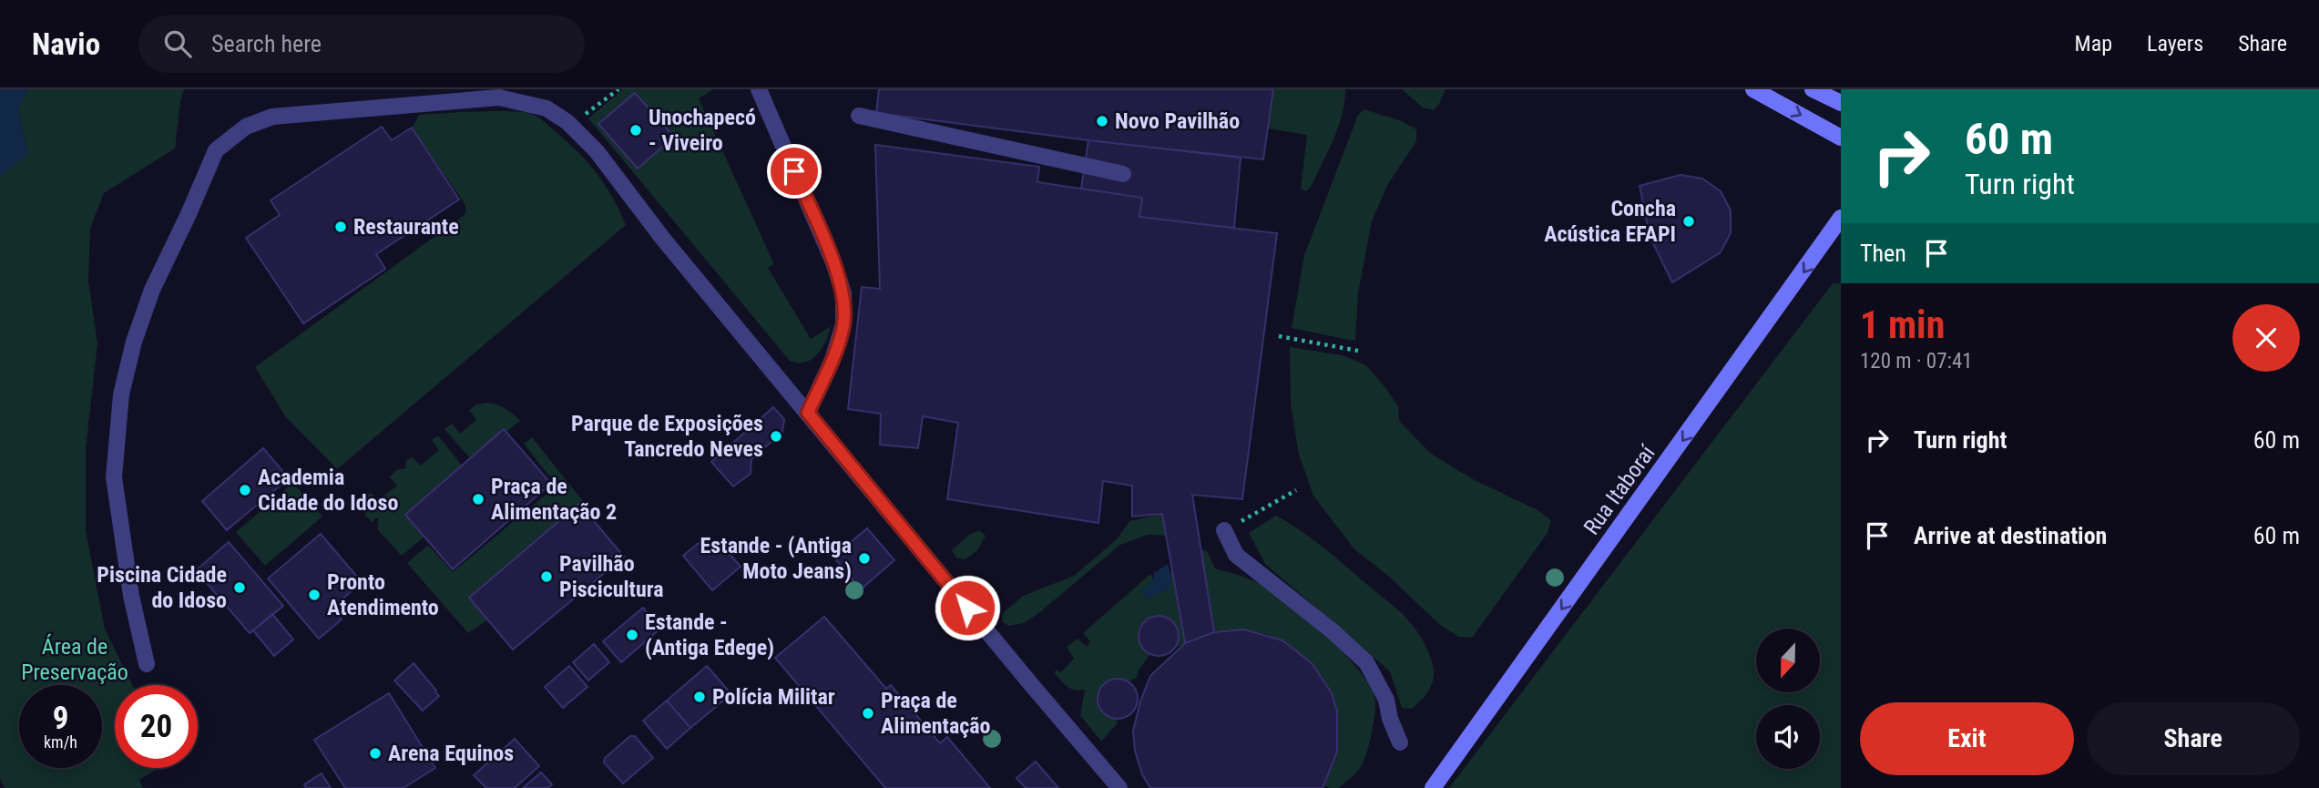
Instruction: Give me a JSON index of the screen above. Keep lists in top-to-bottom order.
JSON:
{
  "streets": {
    "street": ["Rua Itaboraí"]
  },
  "one_way": ["Rua Itaboraí"],
  "parks": ["Área de Preservação"],
  "places": [
    "Novo Pavilhão",
    "Unochapecó - Viveiro",
    "Concha Acústica EFAPI",
    "Restaurante",
    "Parque de Exposições Tancredo Neves",
    "Academia Cidade do Idoso",
    "Praça de Alimentação 2",
    "Estande - (Antiga Moto Jeans)",
    "Pavilhão Piscicultura",
    "Piscina Cidade do Idoso",
    "Pronto Atendimento",
    "Estande - (Antiga Edege)",
    "Polícia Militar",
    "Praça de Alimentação",
    "Arena Equinos"
  ],
  "north": "bottom",
  "page": {
    "header": "Navio",
    "search": "Search here",
    "nav": ["Map", "Layers", "Share"],
    "turn": ["60 m", "Turn right"],
    "then": "Then",
    "heading": ["1 min", "120 m · 07:41"],
    "list": [
      {
        "name": "Turn right",
        "value": "60 m"
      },
      {
        "name": "Arrive at destination",
        "value": "60 m"
      }
    ],
    "speed": "9 km/h",
    "limit": "20",
    "buttons": ["Exit", "Share"]
  }
}
